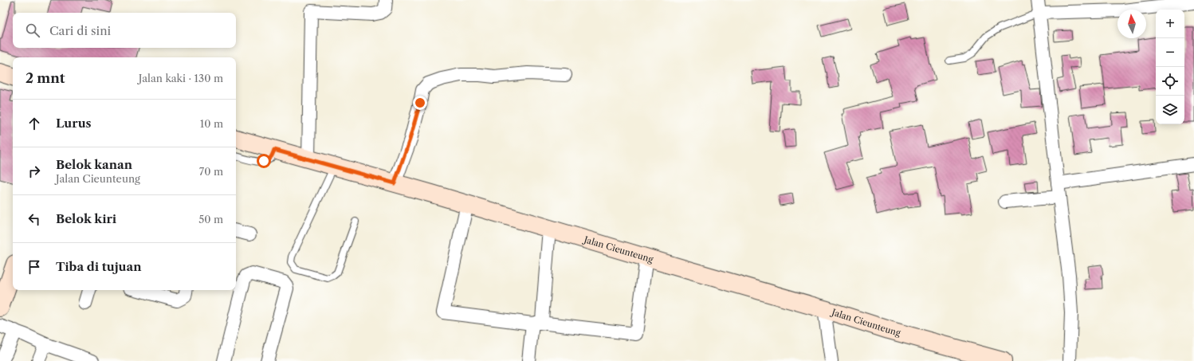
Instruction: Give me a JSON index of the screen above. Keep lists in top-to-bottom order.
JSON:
{
  "streets": {
    "street": ["Jalan Cieunteung"]
  },
  "north": "top",
  "page": {
    "map_buttons": ["+", "−"],
    "search": "Cari di sini",
    "heading": ["2 mnt", "Jalan kaki · 130 m"],
    "list": [
      ["Lurus", "10 m"],
      ["Belok kanan", "Jalan Cieunteung", "70 m"],
      ["Belok kiri", "50 m"],
      "Tiba di tujuan"
    ]
  }
}
